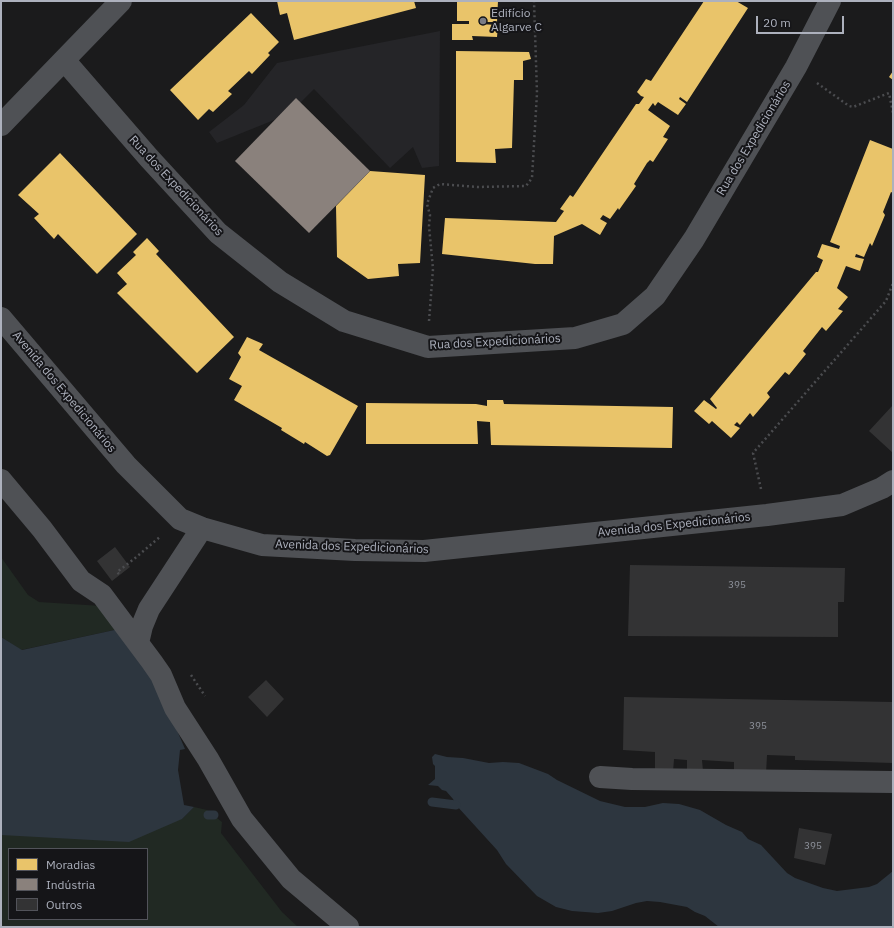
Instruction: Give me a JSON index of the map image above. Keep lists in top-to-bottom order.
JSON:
{
  "streets": {
    "street": ["Rua dos Expedicionários", "Avenida dos Expedicionários"]
  },
  "places": ["Edifício Algarve C"],
  "house_numbers": ["395", "395", "395"],
  "legend": ["Moradias", "Indústria", "Outros"],
  "scale_bar": "20 m"
}
